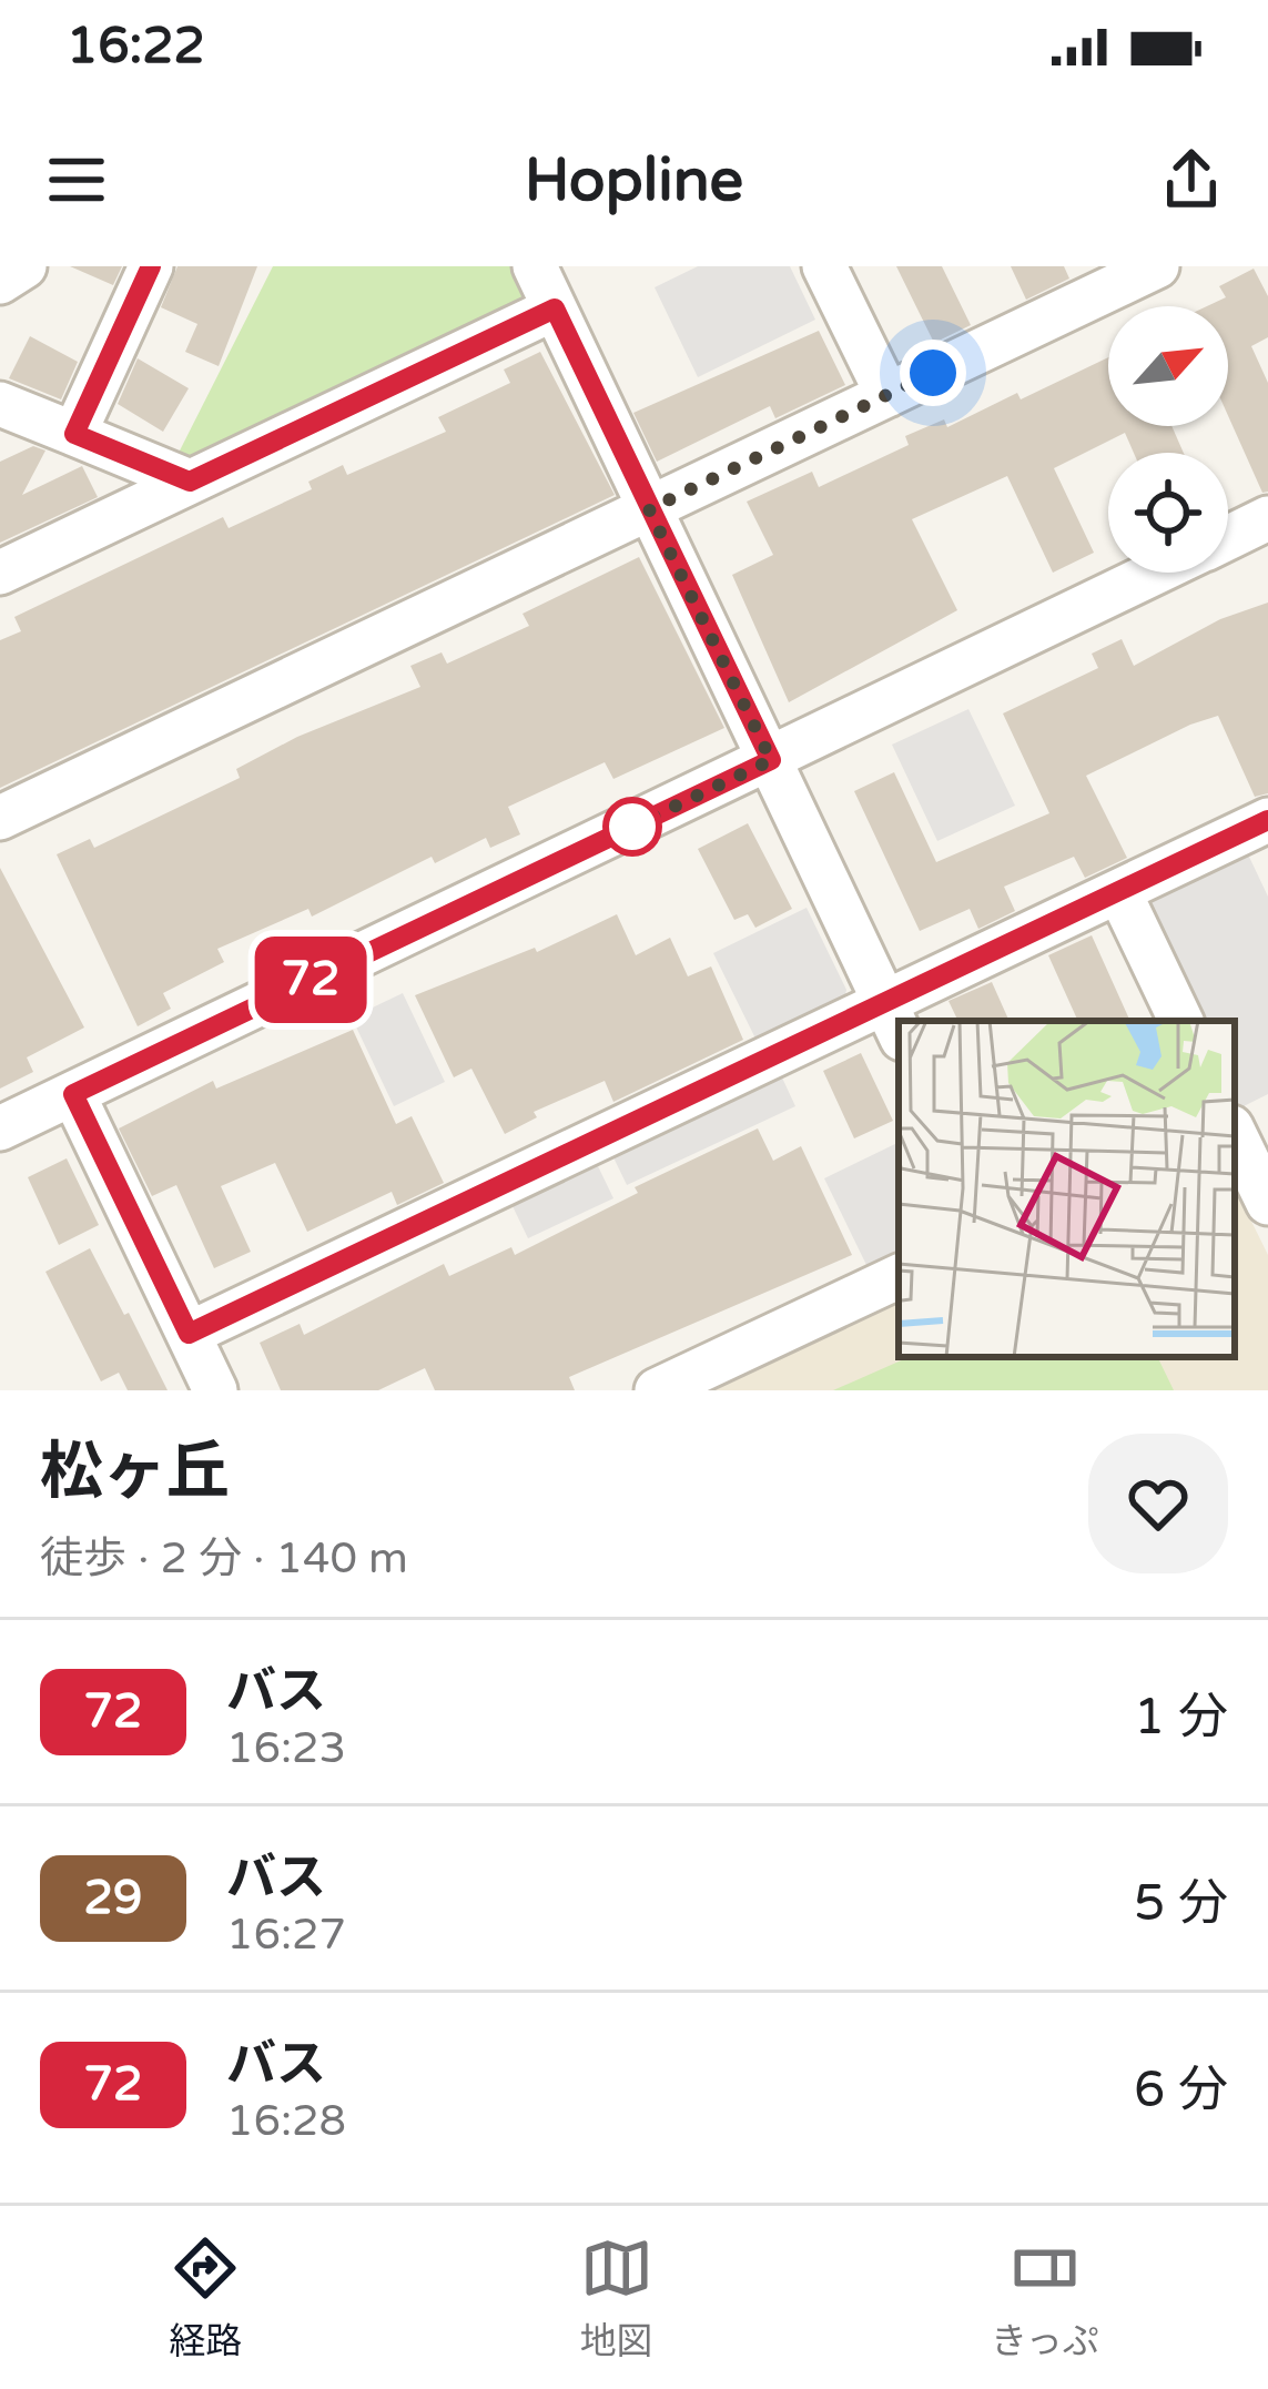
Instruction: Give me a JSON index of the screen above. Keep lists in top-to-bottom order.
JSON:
{
  "lines": ["bus line 72"],
  "north": "top right",
  "page": {
    "status": "16:22",
    "header": "Hopline",
    "on_map": "72",
    "heading": ["松ヶ丘", "徒歩 · 2 分 · 140 m"],
    "list": [
      {
        "mark": "72",
        "name": "バス",
        "note": "16:23",
        "value": "1 分"
      },
      {
        "mark": "29",
        "name": "バス",
        "note": "16:27",
        "value": "5 分"
      },
      {
        "mark": "72",
        "name": "バス",
        "note": "16:28",
        "value": "6 分"
      }
    ],
    "tabs": ["経路", "地図", "きっぷ"]
  }
}
